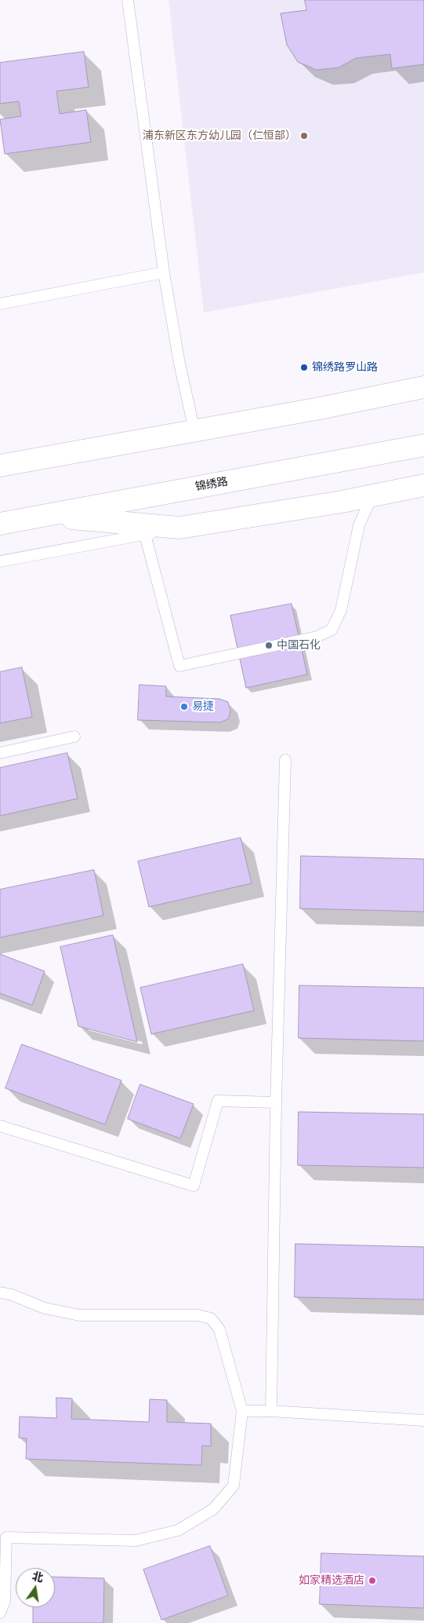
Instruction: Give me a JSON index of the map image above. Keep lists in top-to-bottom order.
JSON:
{
  "streets": {
    "main road": ["锦绣路"]
  },
  "places": [
    "浦东新区东方幼儿园（仁恒部）",
    "锦绣路罗山路",
    "中国石化",
    "易捷",
    "如家精选酒店"
  ],
  "north": "top"
}
